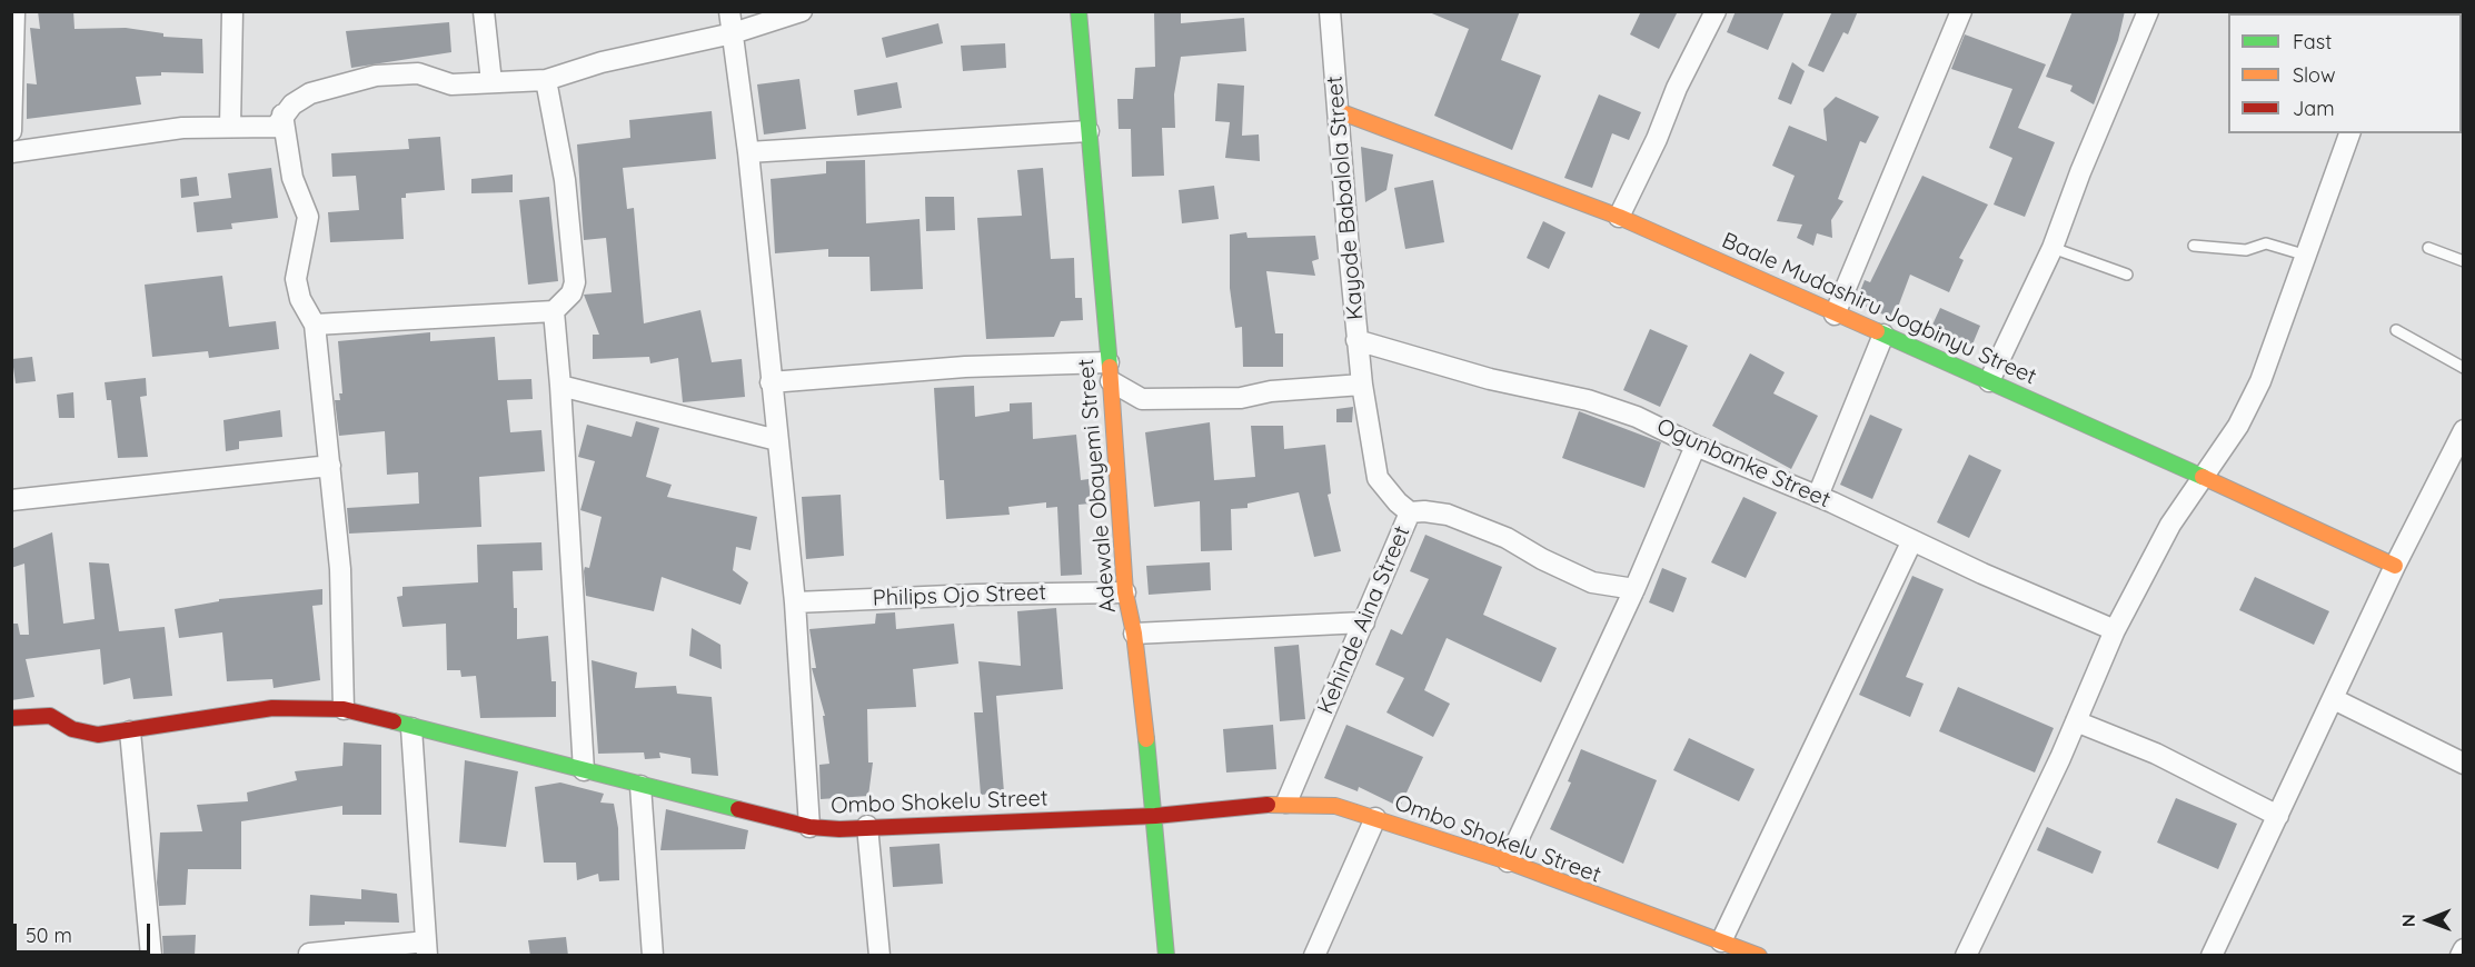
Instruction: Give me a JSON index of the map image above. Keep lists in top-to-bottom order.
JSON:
{
  "streets": {
    "street": [
      "Kayode Babalola Street",
      "Baale Mudashiru Jogbinyu Street",
      "Ogunbanke Street",
      "Adewale Obayemi Street",
      "Philips Ojo Street",
      "Kehinde Aina Street",
      "Ombo Shokelu Street"
    ]
  },
  "crossings": [
    ["Kayode Babalola Street", "Baale Mudashiru Jogbinyu Street"],
    ["Kayode Babalola Street", "Ogunbanke Street"],
    ["Kayode Babalola Street", "Kehinde Aina Street"],
    ["Adewale Obayemi Street", "Philips Ojo Street"],
    ["Adewale Obayemi Street", "Ombo Shokelu Street"],
    ["Kehinde Aina Street", "Ombo Shokelu Street"]
  ],
  "legend": ["Fast", "Slow", "Jam"],
  "scale_bar": "50 m",
  "north": "left"
}
